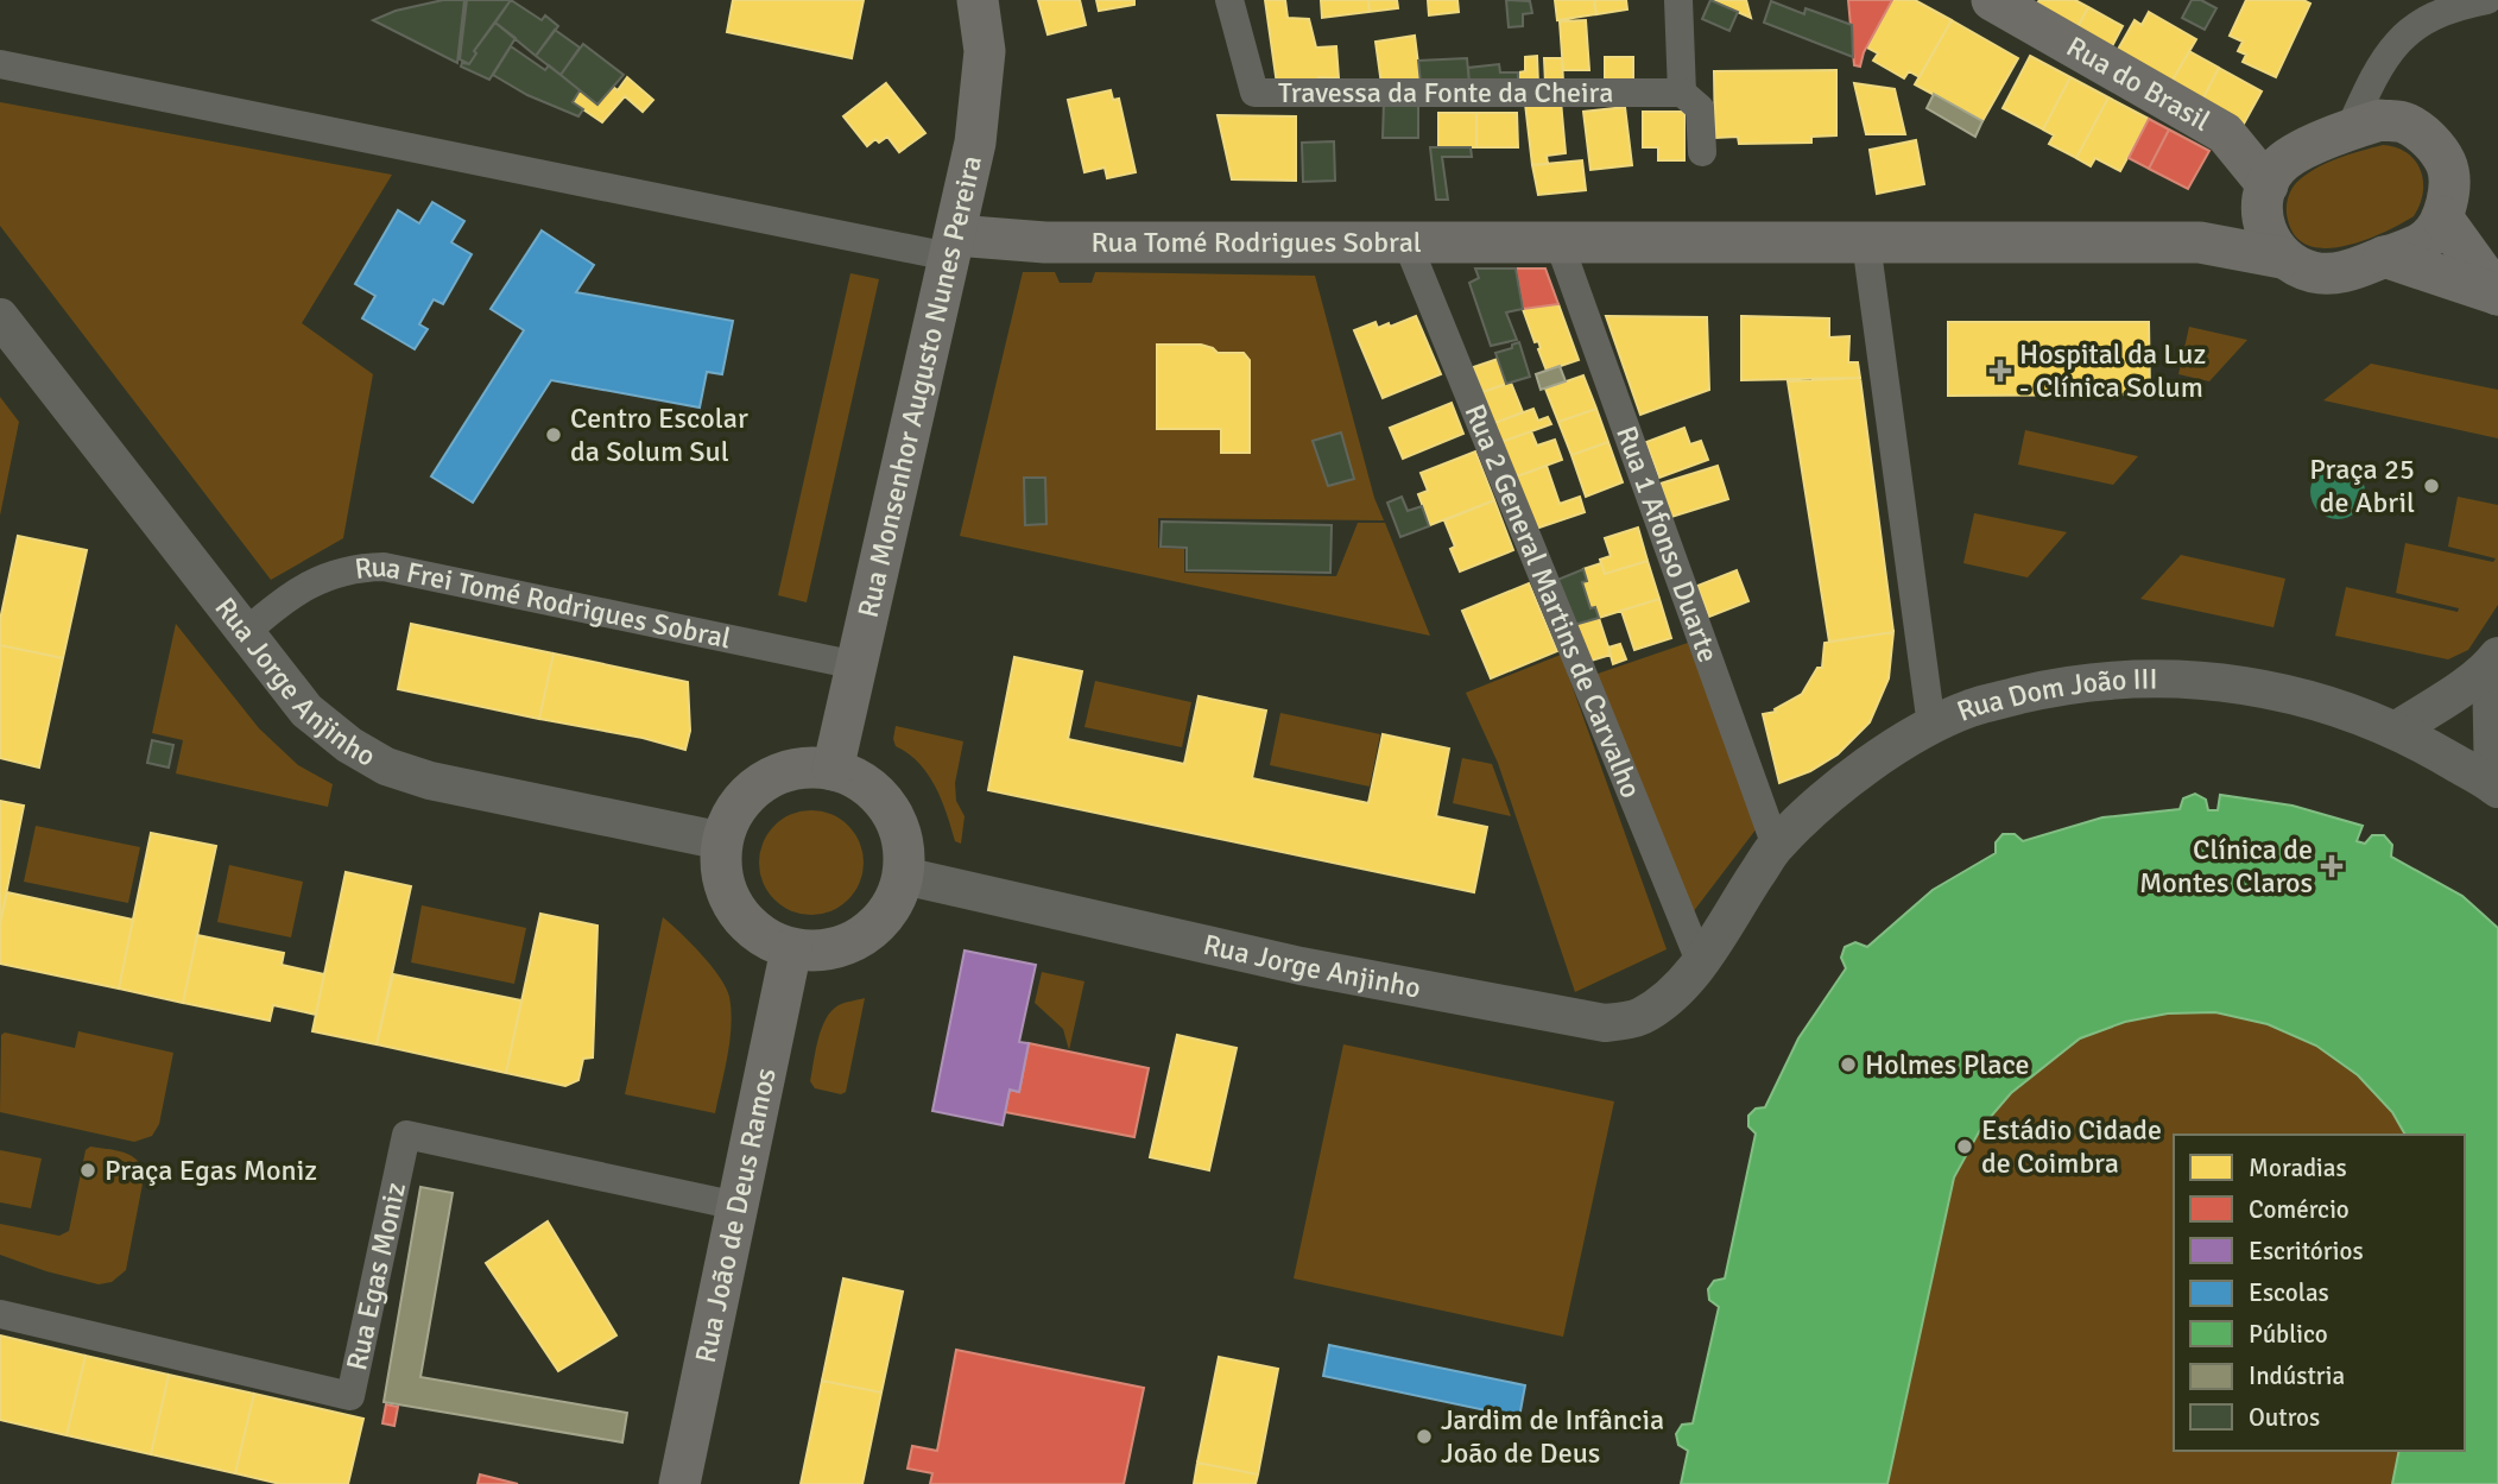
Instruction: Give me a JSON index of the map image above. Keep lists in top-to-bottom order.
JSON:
{
  "streets": {
    "main road": [
      "Rua do Brasil",
      "Rua Tomé Rodrigues Sobral",
      "Rua Monsenhor Augusto Nunes Pereira",
      "Rua João de Deus Ramos"
    ],
    "street": [
      "Travessa da Fonte da Cheira",
      "Rua 1 Afonso Duarte",
      "Rua 2 General Martins de Carvalho",
      "Rua Frei Tomé Rodrigues Sobral",
      "Rua Jorge Anjinho",
      "Rua Dom João III",
      "Rua Egas Moniz"
    ]
  },
  "crossings": [
    ["Rua do Brasil", "Rua Tomé Rodrigues Sobral"],
    ["Rua Tomé Rodrigues Sobral", "Rua Monsenhor Augusto Nunes Pereira"],
    ["Rua Tomé Rodrigues Sobral", "Rua 1 Afonso Duarte"],
    ["Rua Tomé Rodrigues Sobral", "Rua 2 General Martins de Carvalho"],
    ["Rua Monsenhor Augusto Nunes Pereira", "Rua Frei Tomé Rodrigues Sobral"],
    ["Rua Monsenhor Augusto Nunes Pereira", "Rua Jorge Anjinho"],
    ["Rua Monsenhor Augusto Nunes Pereira", "Rua João de Deus Ramos"],
    ["Rua 1 Afonso Duarte", "Rua Dom João III"],
    ["Rua 2 General Martins de Carvalho", "Rua Jorge Anjinho"],
    ["Rua 2 General Martins de Carvalho", "Rua Dom João III"],
    ["Rua Frei Tomé Rodrigues Sobral", "Rua Jorge Anjinho"],
    ["Rua Jorge Anjinho", "Rua Dom João III"],
    ["Rua Jorge Anjinho", "Rua João de Deus Ramos"],
    ["Rua João de Deus Ramos", "Rua Egas Moniz"]
  ],
  "places": {
    "health": ["Hospital da Luz - Clínica Solum", "Clínica de Montes Claros"],
    "other": [
      "Centro Escolar da Solum Sul",
      "Praça 25 de Abril",
      "Holmes Place",
      "Estádio Cidade de Coimbra",
      "Praça Egas Moniz",
      "Jardim de Infância João de Deus"
    ]
  },
  "legend": [
    "Moradias",
    "Comércio",
    "Escritórios",
    "Escolas",
    "Público",
    "Indústria",
    "Outros"
  ]
}
